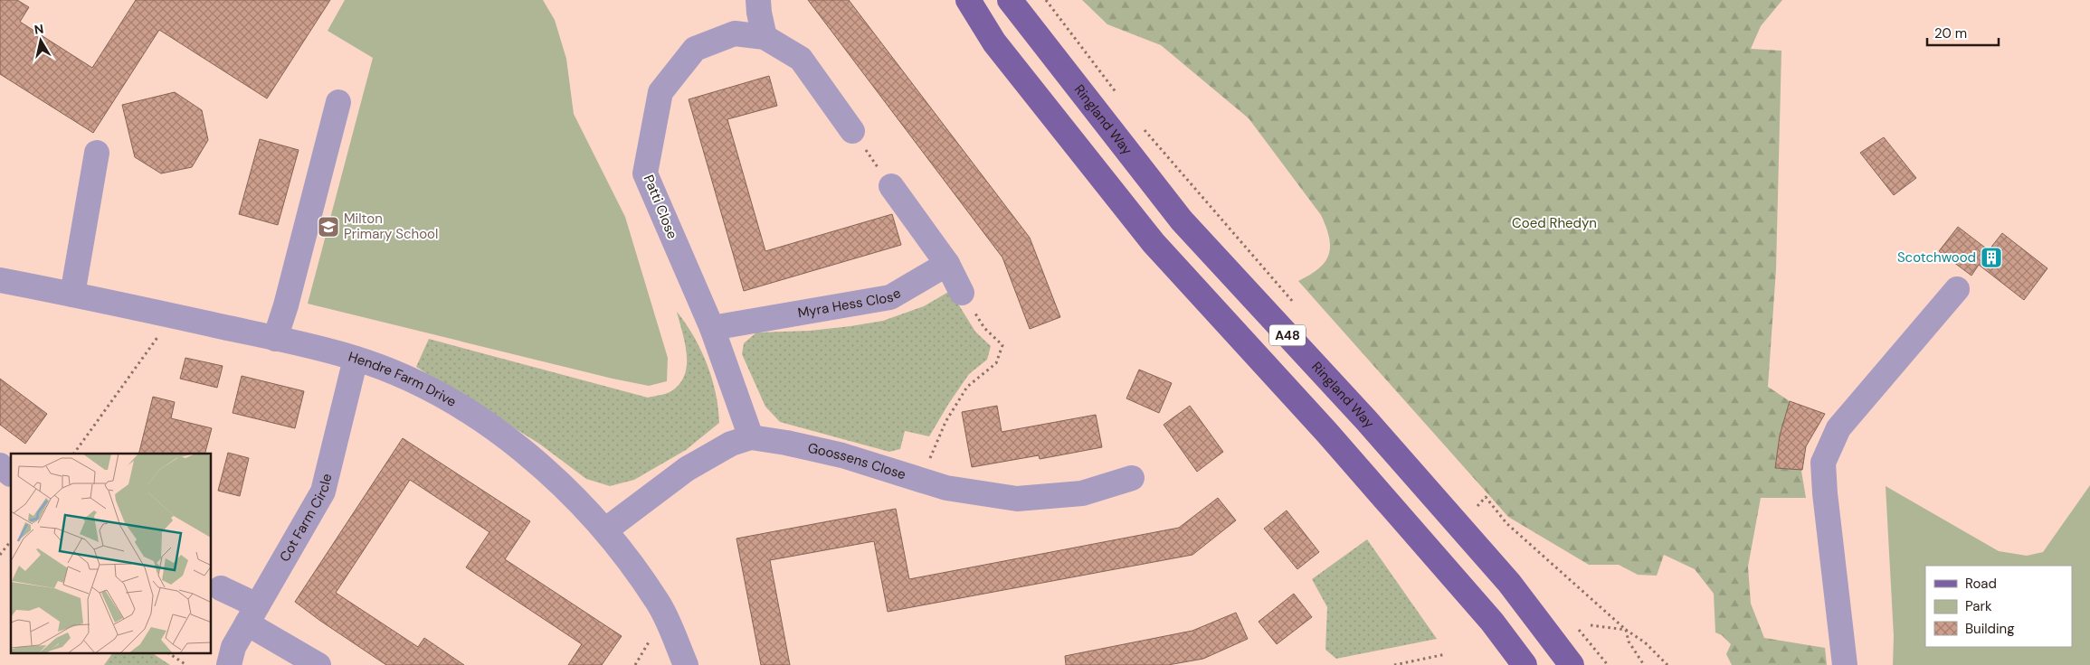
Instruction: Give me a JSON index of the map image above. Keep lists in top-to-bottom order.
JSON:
{
  "streets": {
    "main road": ["Ringland Way", "A48"],
    "street": [
      "Patti Close",
      "Myra Hess Close",
      "Hendre Farm Drive",
      "Goossens Close",
      "Cot Farm Circle"
    ]
  },
  "crossings": [
    ["Patti Close", "Myra Hess Close"],
    ["Patti Close", "Goossens Close"],
    ["Hendre Farm Drive", "Goossens Close"],
    ["Hendre Farm Drive", "Cot Farm Circle"]
  ],
  "parks": ["Coed Rhedyn"],
  "places": {
    "school or university": ["Milton Primary School"],
    "building": ["Scotchwood"]
  },
  "legend": ["Road", "Park", "Building"],
  "scale_bar": "20 m",
  "north": "top"
}
